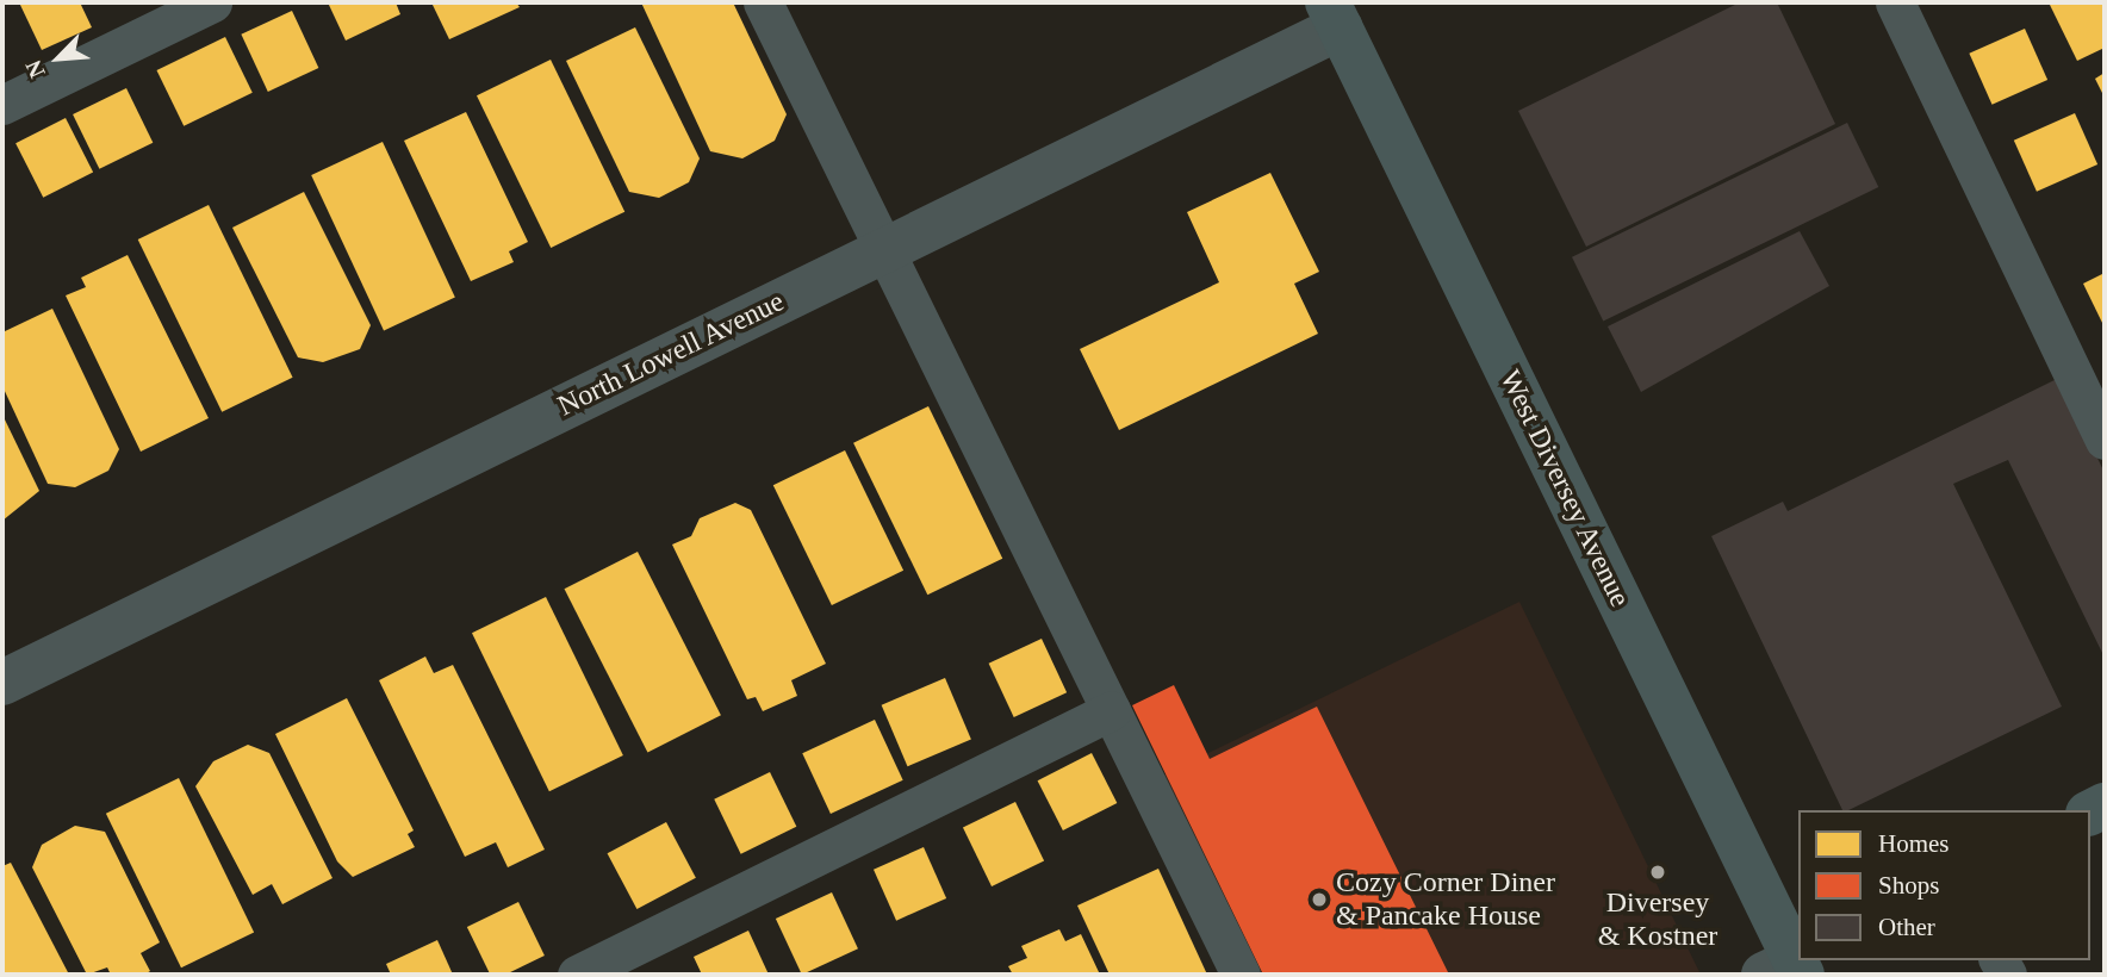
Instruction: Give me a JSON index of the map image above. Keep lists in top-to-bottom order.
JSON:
{
  "streets": {
    "main road": ["West Diversey Avenue"],
    "street": ["North Lowell Avenue"]
  },
  "crossings": [
    ["North Lowell Avenue", "West Diversey Avenue"]
  ],
  "places": ["Diversey & Kostner", "Cozy Corner Diner & Pancake House"],
  "legend": ["Homes", "Shops", "Other"],
  "north": "bottom left"
}
